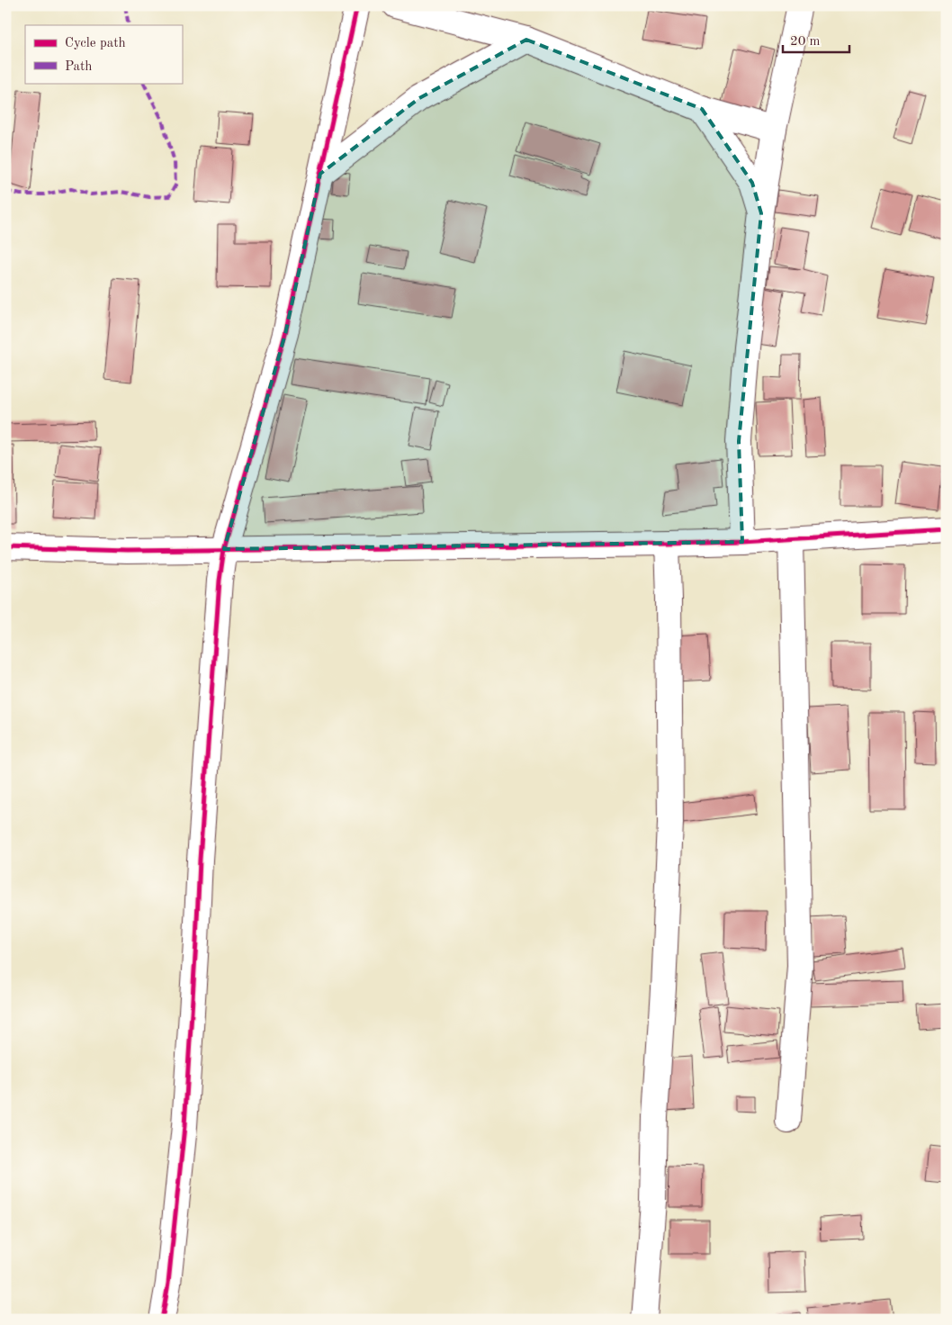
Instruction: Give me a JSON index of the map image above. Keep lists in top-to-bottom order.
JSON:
{
  "legend": ["Cycle path", "Path"],
  "scale_bar": "20 m"
}
